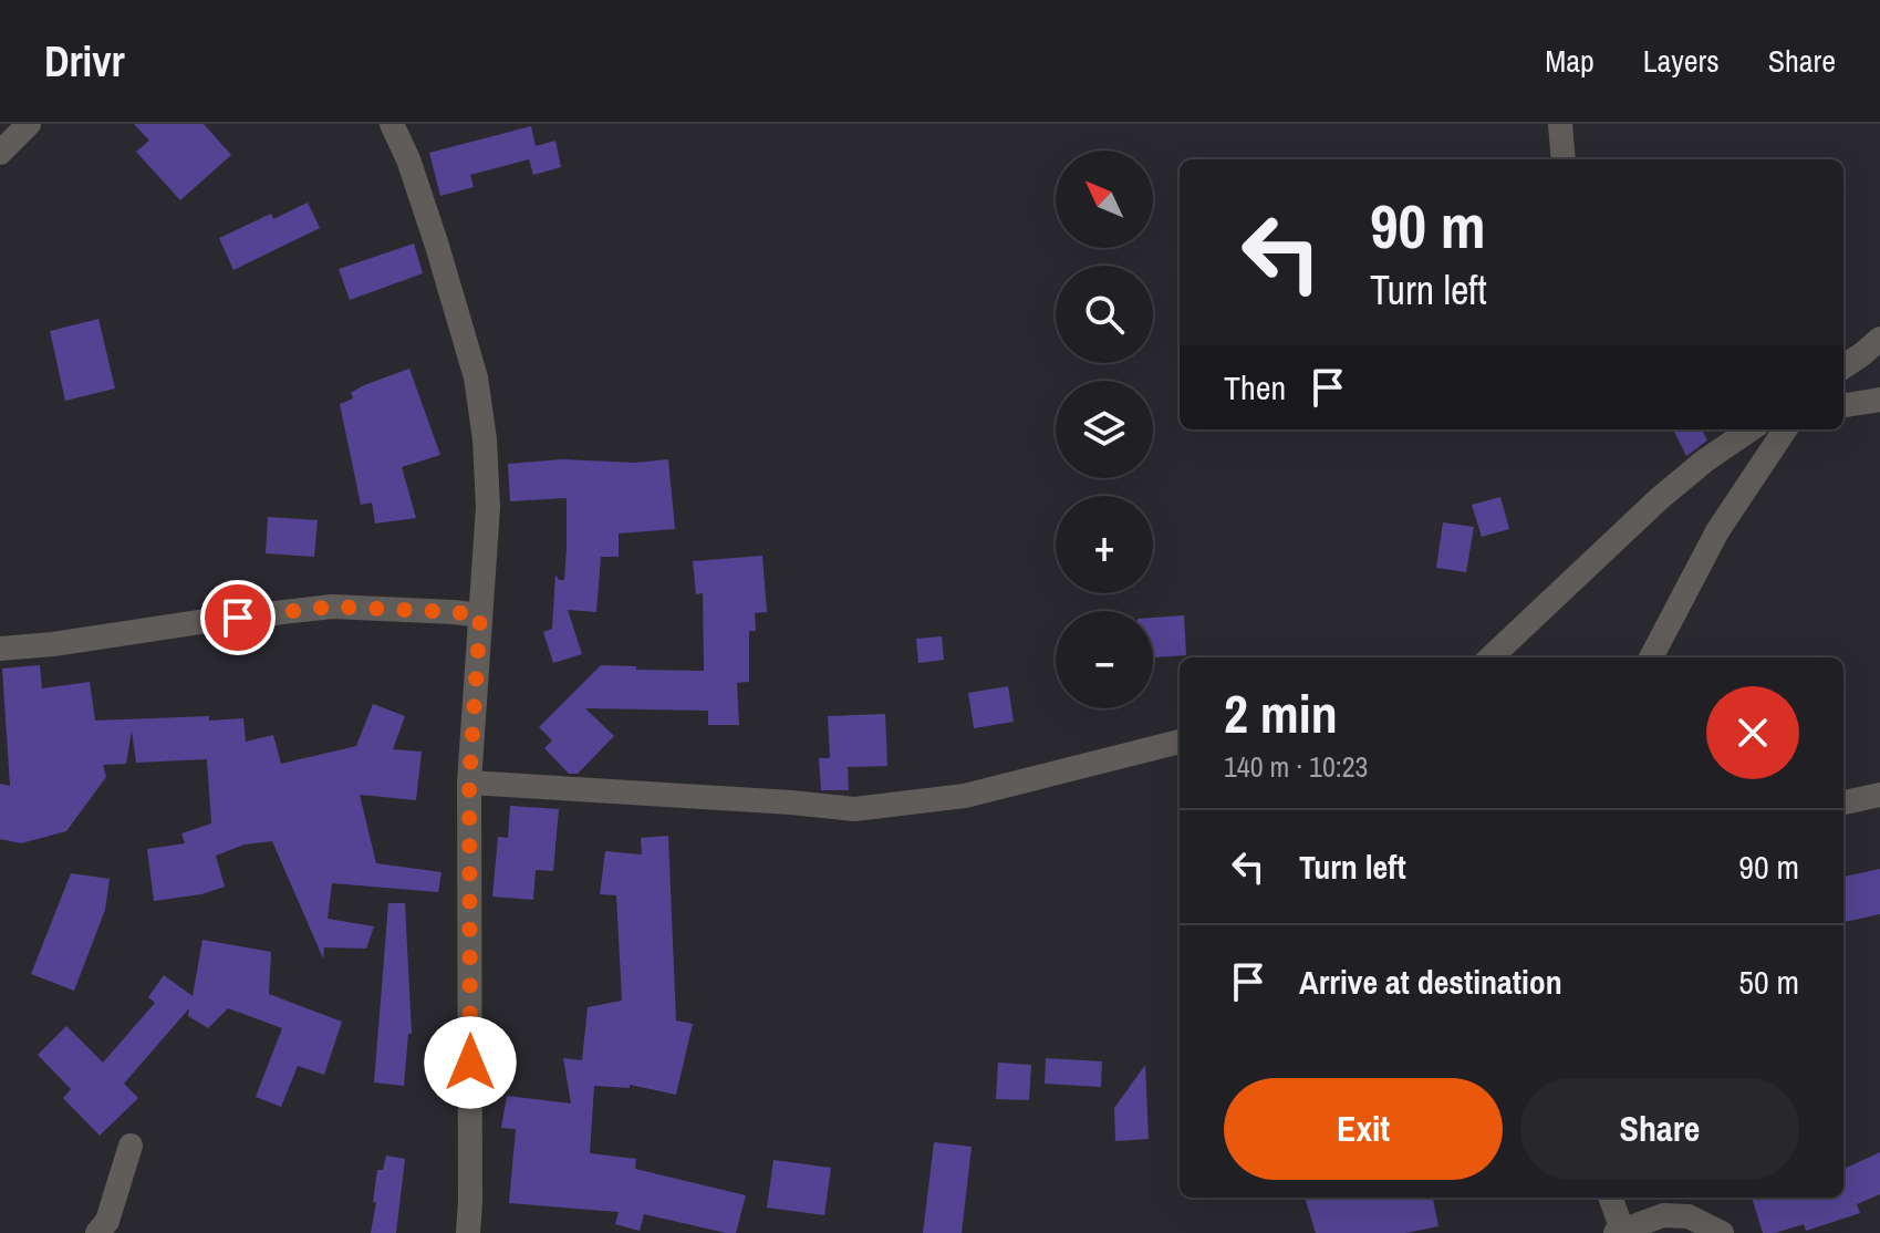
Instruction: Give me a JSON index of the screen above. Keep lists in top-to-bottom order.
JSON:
{
  "north": "top left",
  "page": {
    "header": "Drivr",
    "nav": ["Map", "Layers", "Share"],
    "map_buttons": ["+", "−"],
    "turn": ["90 m", "Turn left"],
    "then": "Then",
    "heading": ["2 min", "140 m · 10:23"],
    "list": [
      {
        "name": "Turn left",
        "value": "90 m"
      },
      {
        "name": "Arrive at destination",
        "value": "50 m"
      }
    ],
    "buttons": ["Exit", "Share"]
  }
}
